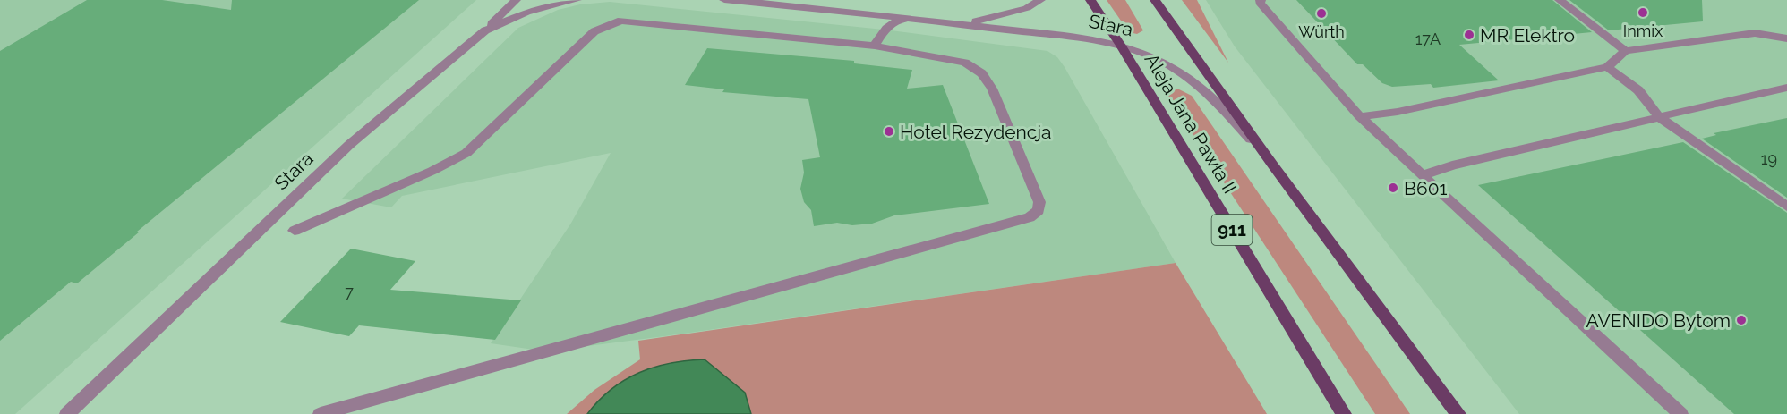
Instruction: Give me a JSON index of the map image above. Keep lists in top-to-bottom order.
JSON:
{
  "streets": {
    "main road": ["Aleja Jana Pawła II", "911"],
    "street": ["Stara"]
  },
  "crossings": [
    ["Stara", "Aleja Jana Pawła II"],
    ["Stara", "911"],
    ["Aleja Jana Pawła II", "911"]
  ],
  "places": [
    "Inmix",
    "Würth",
    "MR Elektro",
    "Hotel Rezydencja",
    "B601",
    "AVENIDO Bytom"
  ],
  "house_numbers": ["17A", "19", "7"]
}
